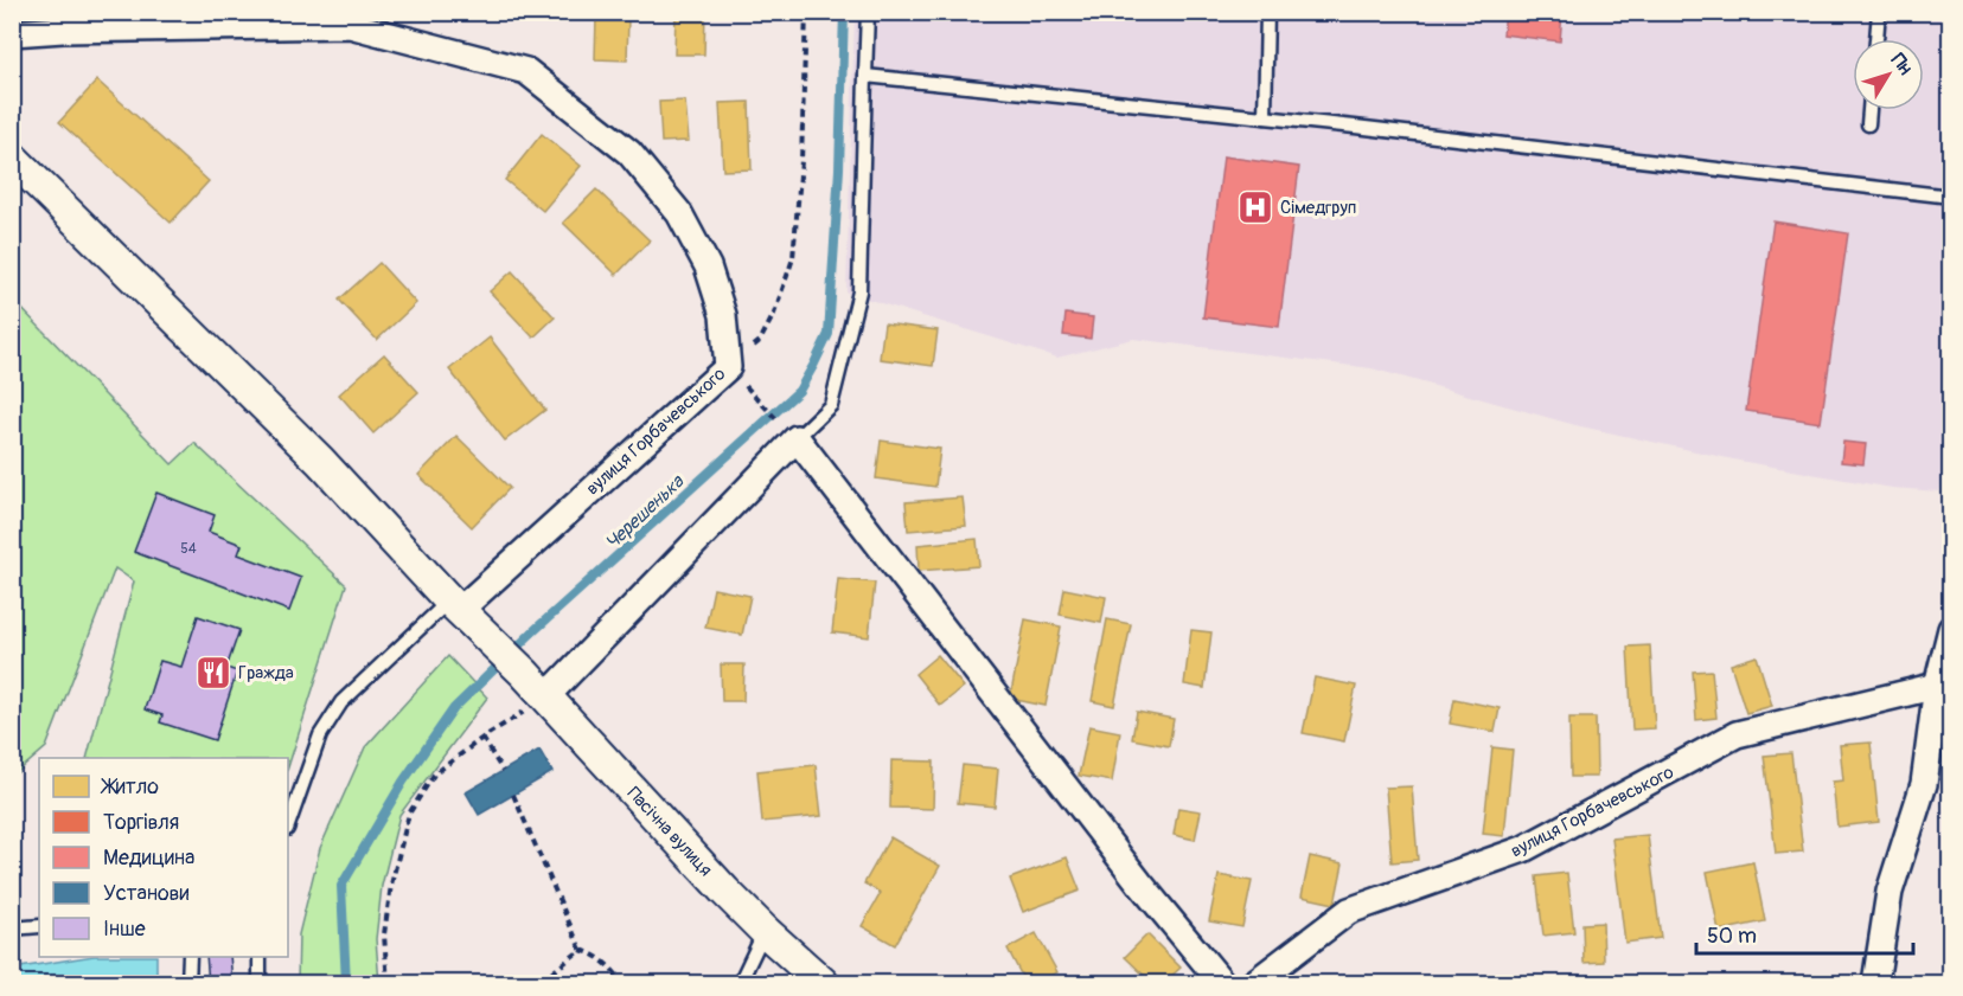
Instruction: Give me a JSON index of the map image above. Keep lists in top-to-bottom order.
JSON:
{
  "streets": {
    "street": ["вулиця Горбачевського", "Пасічна вулиця"]
  },
  "crossings": [
    ["вулиця Горбачевського", "Пасічна вулиця"]
  ],
  "water": ["Черешенька"],
  "places": {
    "hospital": ["Сімедгруп"],
    "restaurant": ["Гражда"]
  },
  "house_numbers": ["54"],
  "legend": [
    "Житло",
    "Торгівля",
    "Медицина",
    "Установи",
    "Інше"
  ],
  "scale_bar": "50 m",
  "north": "top right"
}
